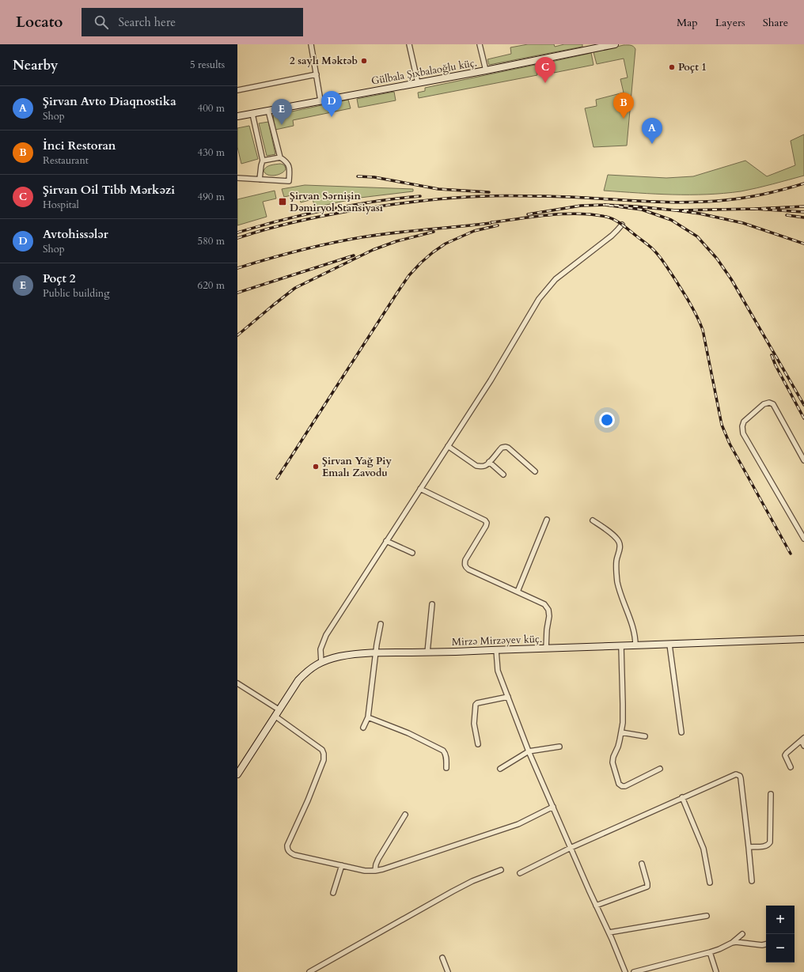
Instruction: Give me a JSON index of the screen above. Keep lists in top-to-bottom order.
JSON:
{
  "streets": {
    "main road": ["Gülbala Şıxbalaoğlu küç.", "Mirzə Mirzəyev küç."]
  },
  "places": {
    "other": ["2 saylı Məktəb", "Poçt 1", "Şirvan Yağ Piy Emalı Zavodu"],
    "transit": ["Şirvan Sərnişin Dəmiryol Stansiyası"]
  },
  "page": {
    "header": "Locato",
    "search": "Search here",
    "nav": ["Map", "Layers", "Share"],
    "heading": ["Nearby", "5 results"],
    "pins": [
      "C",
      "D",
      "B",
      "E",
      "A"
    ],
    "list": [
      {
        "mark": "A",
        "name": "Şirvan Avto Diaqnostika",
        "note": "Shop",
        "value": "400 m"
      },
      {
        "mark": "B",
        "name": "İnci Restoran",
        "note": "Restaurant",
        "value": "430 m"
      },
      {
        "mark": "C",
        "name": "Şirvan Oil Tibb Mərkəzi",
        "note": "Hospital",
        "value": "490 m"
      },
      {
        "mark": "D",
        "name": "Avtohissələr",
        "note": "Shop",
        "value": "580 m"
      },
      {
        "mark": "E",
        "name": "Poçt 2",
        "note": "Public building",
        "value": "620 m"
      }
    ],
    "map_buttons": ["+", "−"]
  }
}
